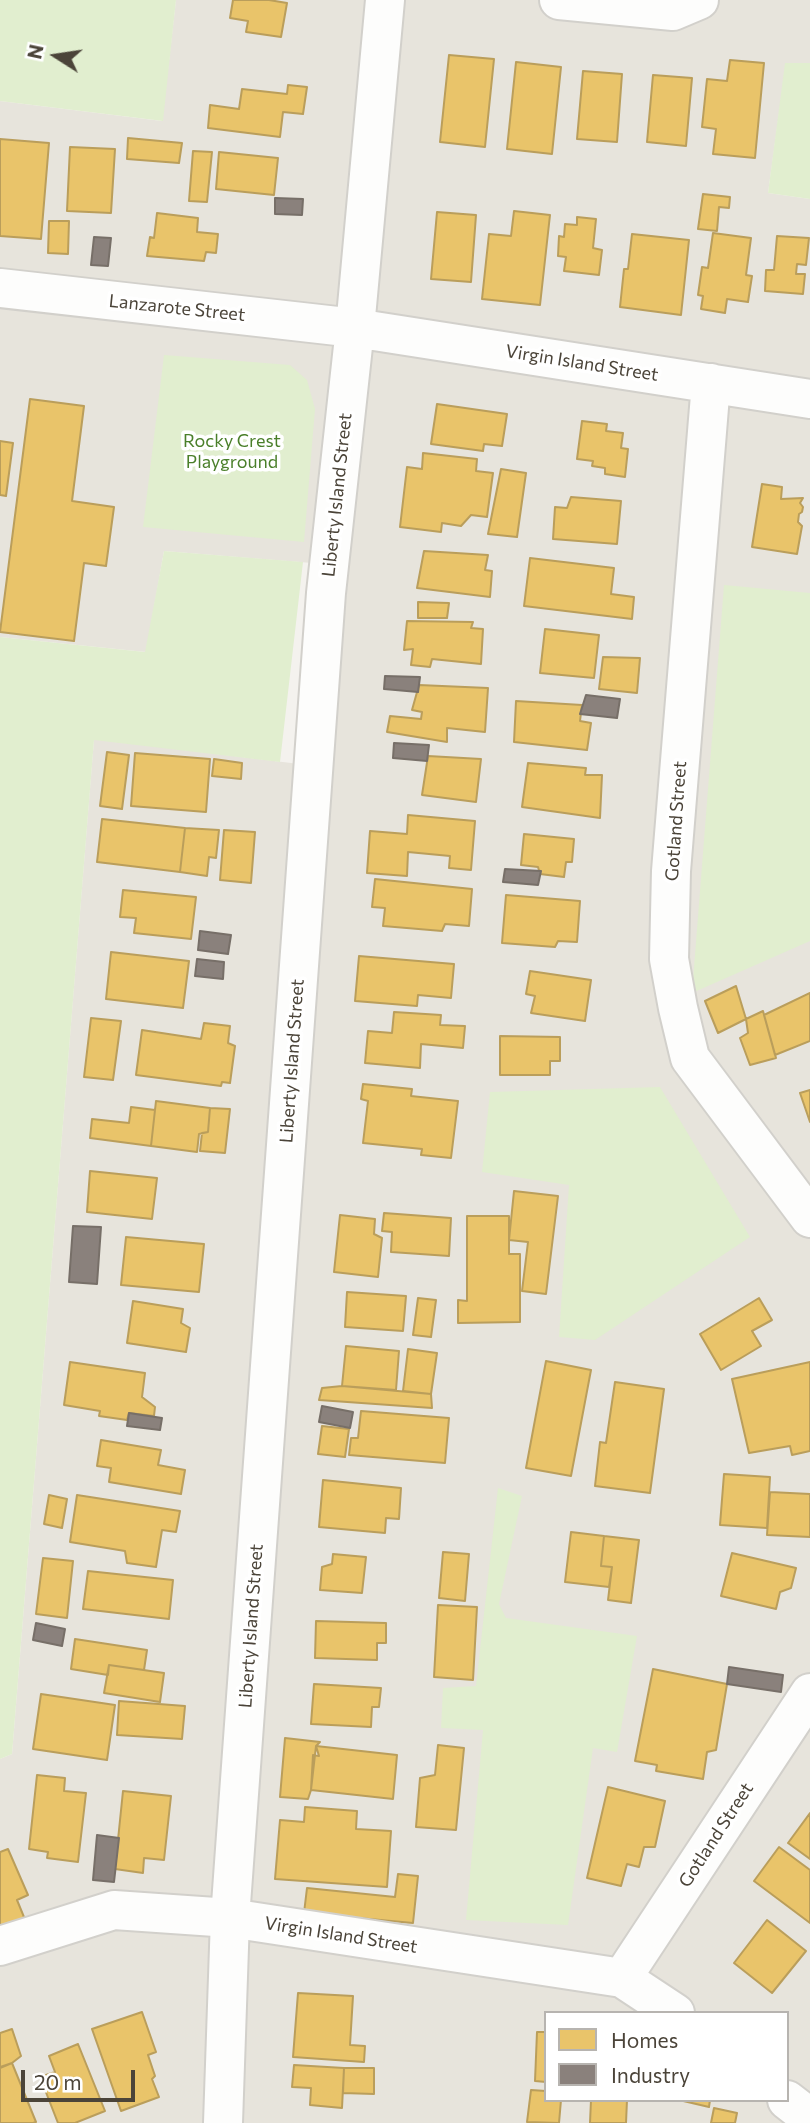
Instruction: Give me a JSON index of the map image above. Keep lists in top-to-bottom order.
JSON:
{
  "streets": {
    "street": [
      "Lanzarote Street",
      "Virgin Island Street",
      "Liberty Island Street",
      "Gotland Street"
    ]
  },
  "crossings": [
    ["Lanzarote Street", "Virgin Island Street"],
    ["Lanzarote Street", "Liberty Island Street"],
    ["Virgin Island Street", "Liberty Island Street"],
    ["Virgin Island Street", "Gotland Street"]
  ],
  "parks": ["Rocky Crest Playground"],
  "legend": ["Homes", "Industry"],
  "scale_bar": "20 m",
  "north": "left"
}
